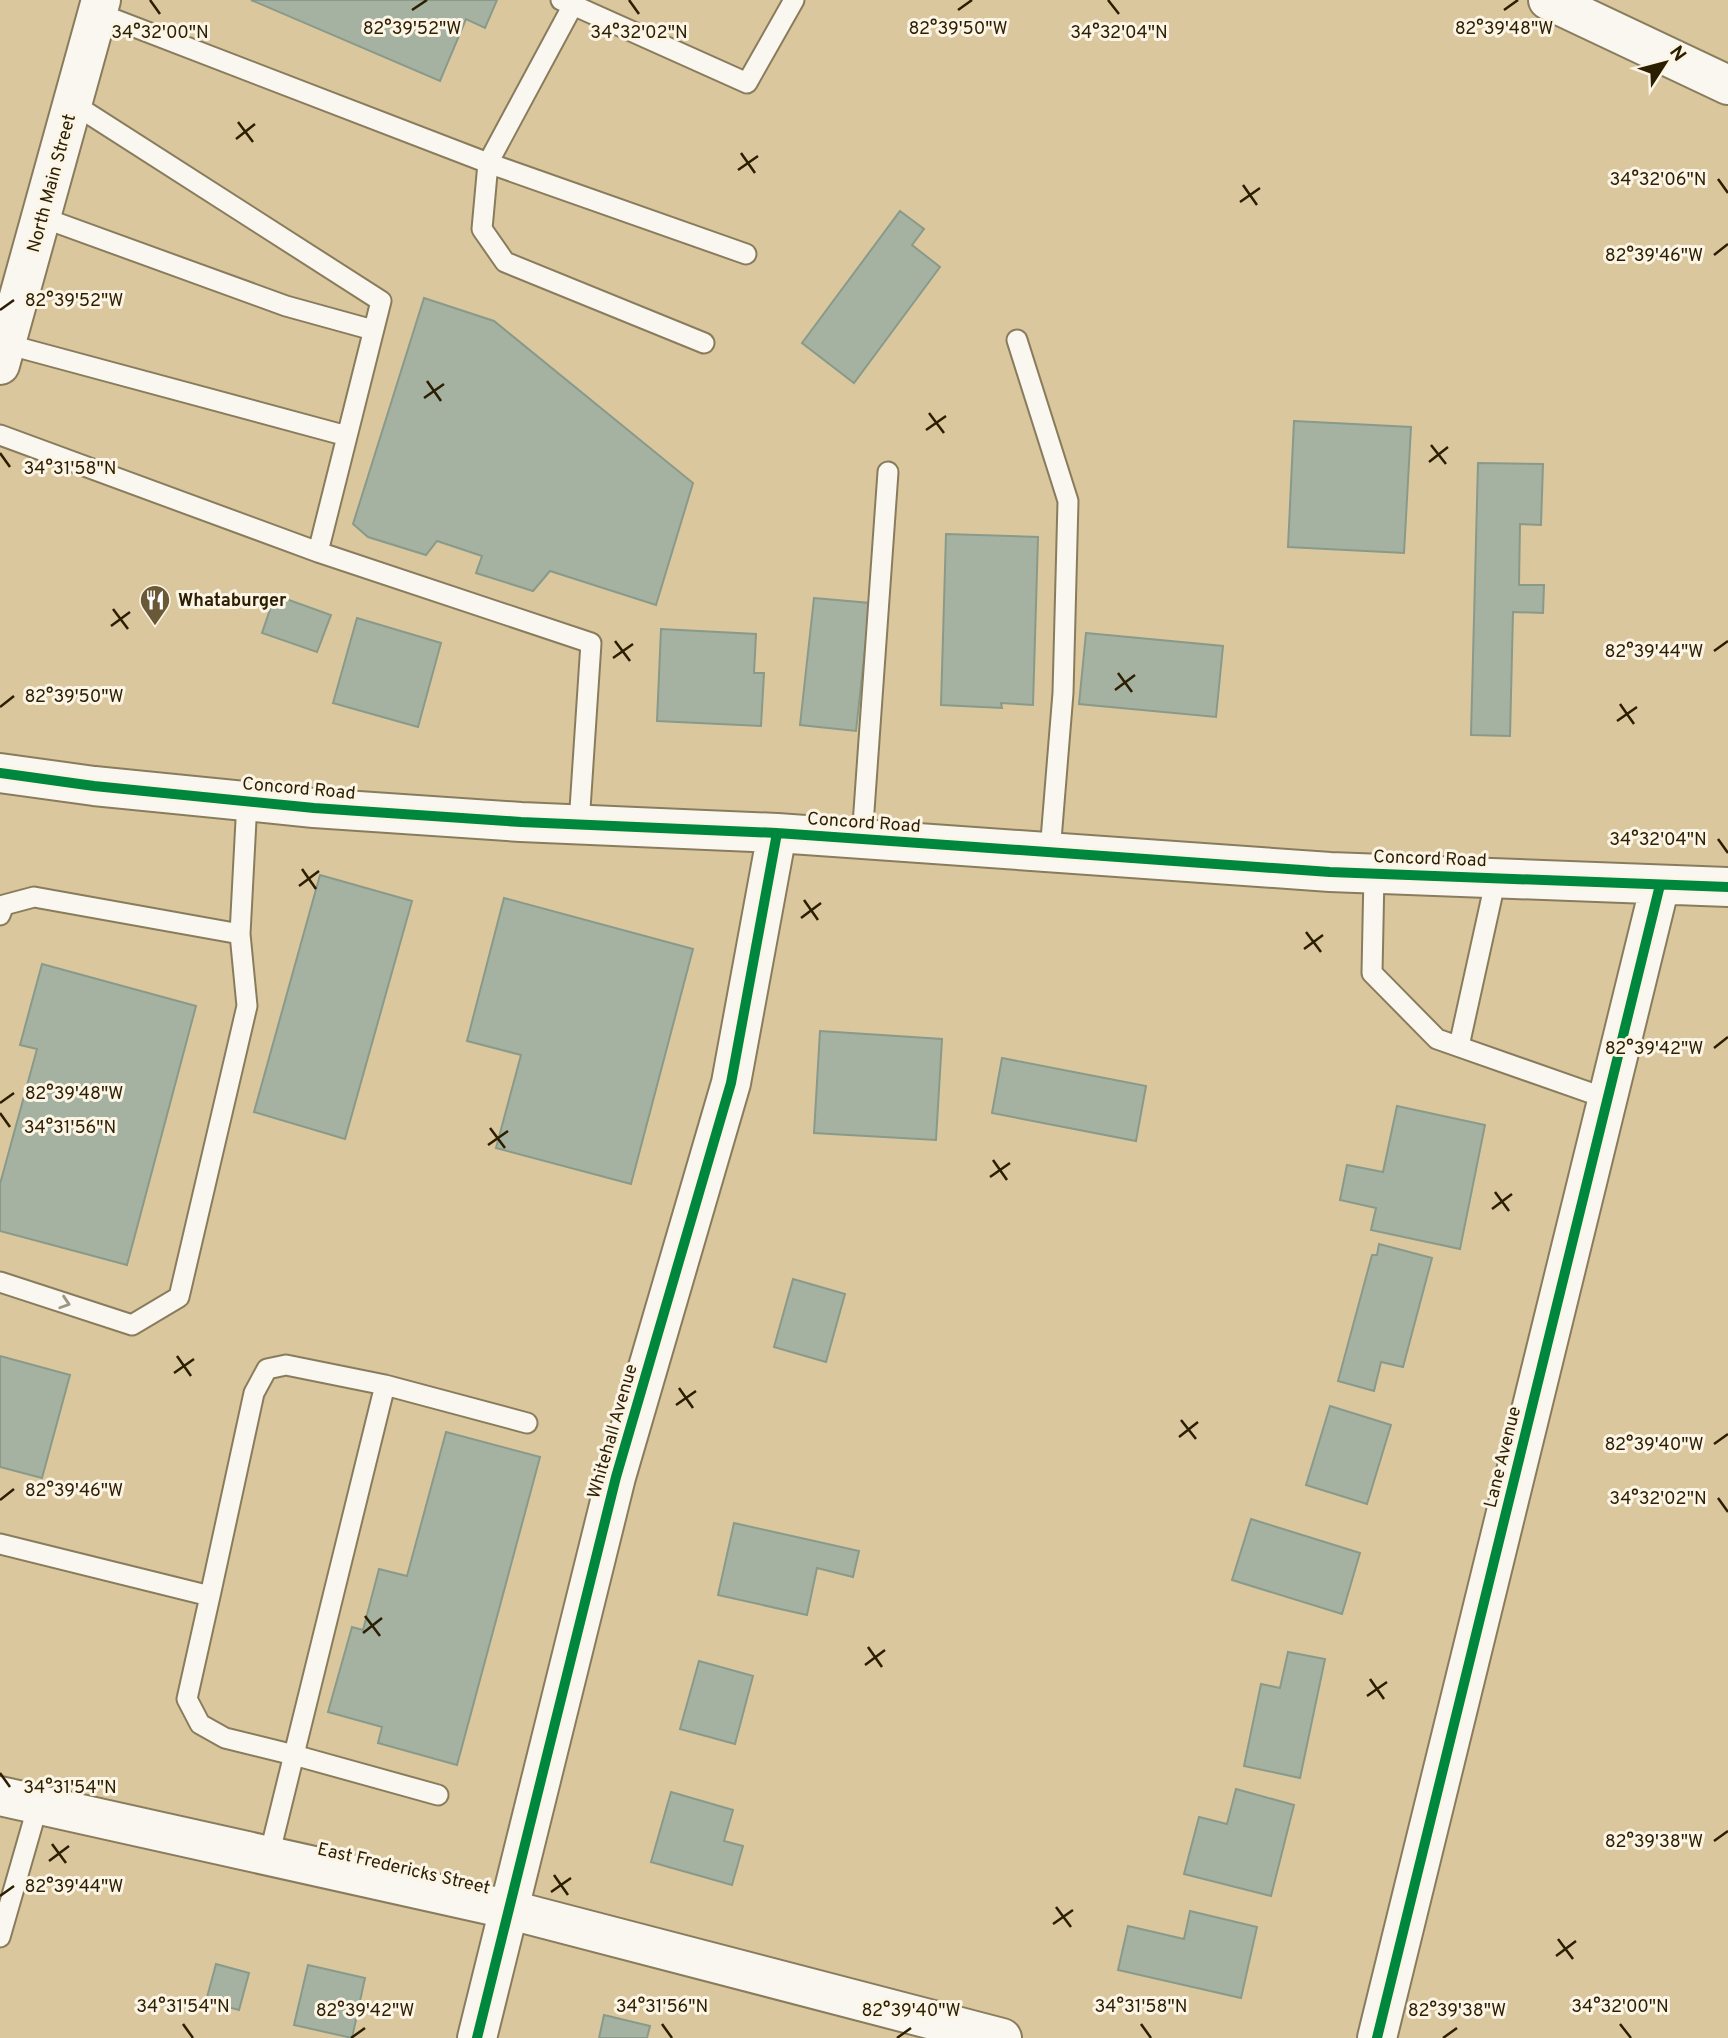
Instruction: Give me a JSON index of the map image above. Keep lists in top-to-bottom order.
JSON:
{
  "streets": {
    "street": [
      "North Main Street",
      "Concord Road",
      "Whitehall Avenue",
      "Lane Avenue",
      "East Fredericks Street"
    ]
  },
  "crossings": [
    ["Concord Road", "Whitehall Avenue"],
    ["Concord Road", "Lane Avenue"],
    ["Whitehall Avenue", "East Fredericks Street"]
  ],
  "places": {
    "restaurant": ["Whataburger"]
  },
  "north": "top right",
  "coordinates": [
    "82°39'52\"W",
    "82°39'48\"W",
    "82°39'50\"W",
    "34°32'00\"N",
    "34°32'02\"N",
    "34°32'04\"N",
    "34°32'06\"N",
    "82°39'46\"W",
    "34°31'58\"N",
    "82°39'44\"W",
    "82°39'42\"W",
    "34°31'56\"N",
    "82°39'40\"W",
    "34°31'54\"N",
    "82°39'38\"W"
  ]
}
